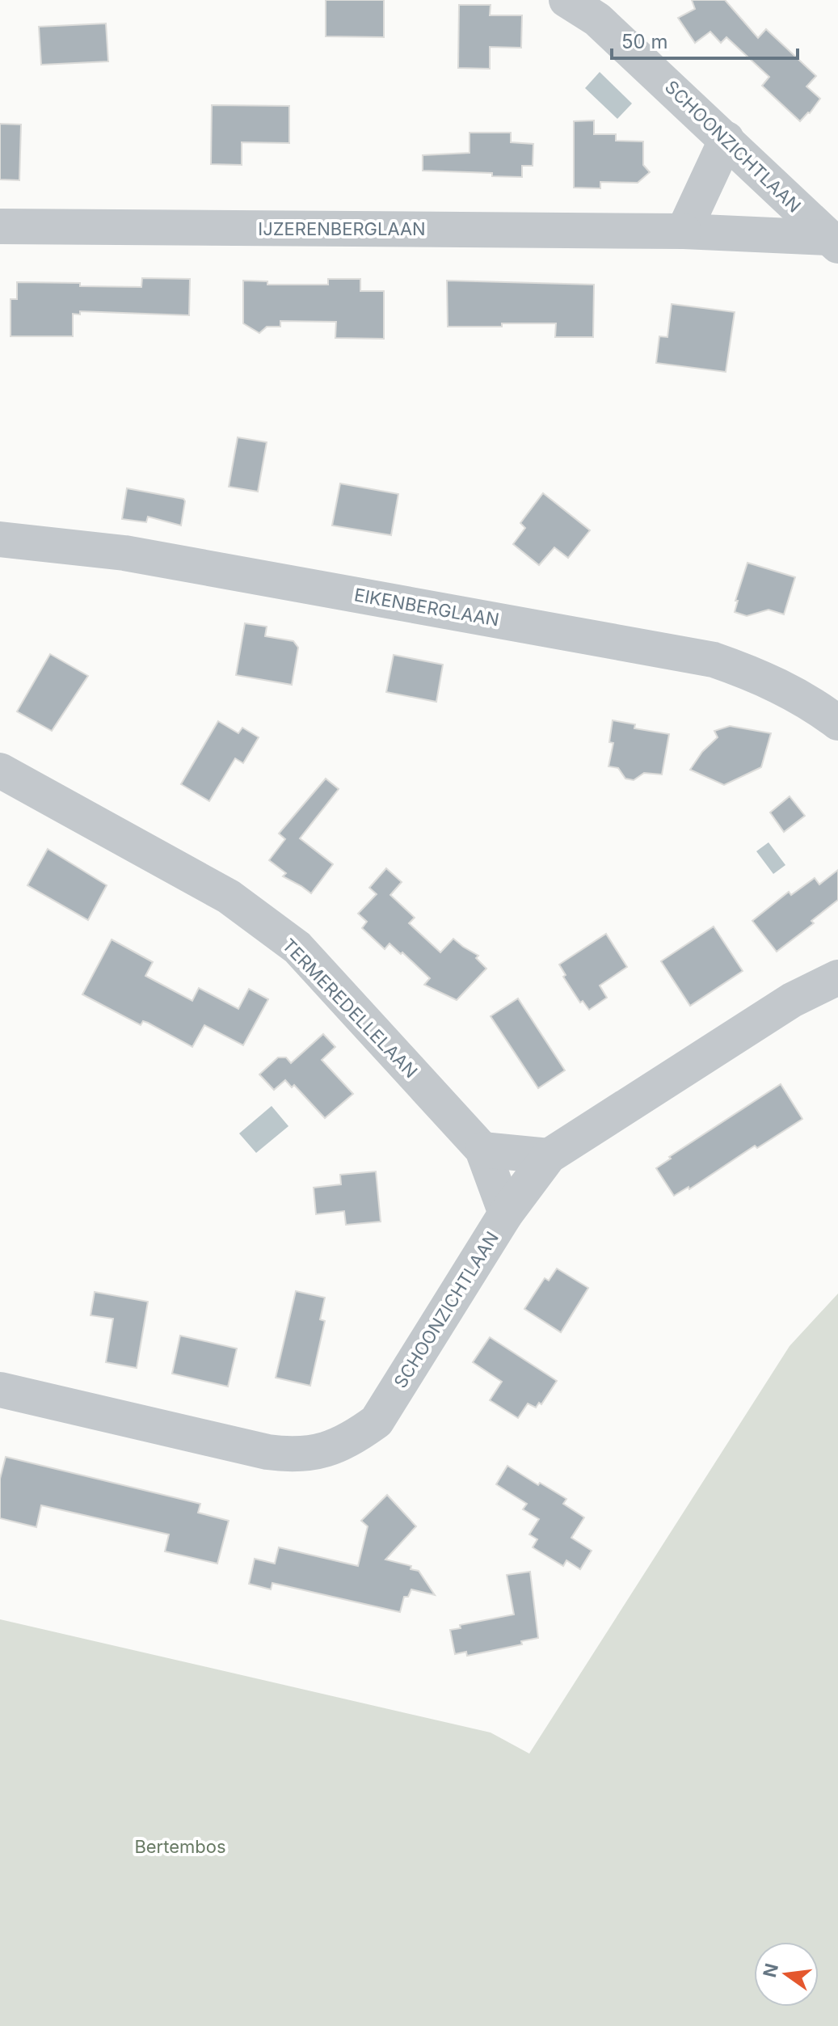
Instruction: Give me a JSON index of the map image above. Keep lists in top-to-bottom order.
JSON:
{
  "streets": {
    "street": [
      "SCHOONZICHTLAAN",
      "IJZERENBERGLAAN",
      "EIKENBERGLAAN",
      "TERMEREDELLELAAN"
    ]
  },
  "crossings": [
    ["SCHOONZICHTLAAN", "IJZERENBERGLAAN"],
    ["SCHOONZICHTLAAN", "TERMEREDELLELAAN"]
  ],
  "parks": ["Bertembos"],
  "scale_bar": "50 m",
  "north": "left"
}
